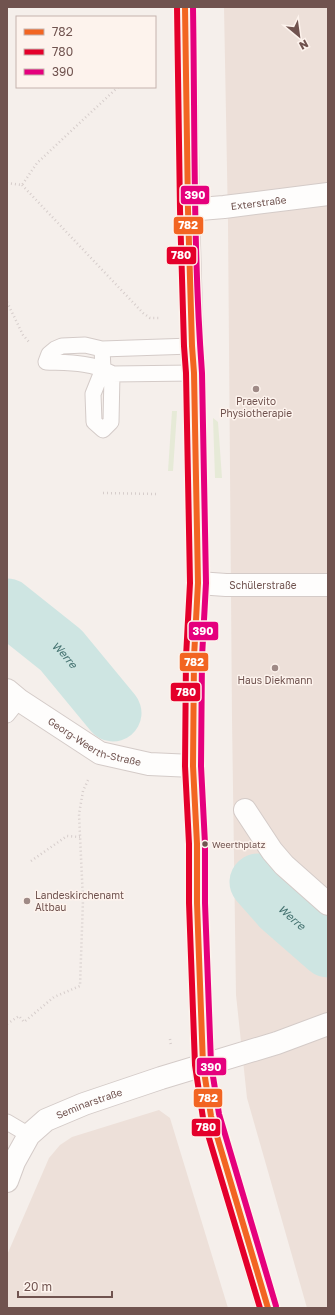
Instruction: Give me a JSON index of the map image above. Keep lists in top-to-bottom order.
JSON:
{
  "streets": {
    "street": [
      "Exterstraße",
      "Schülerstraße",
      "Georg-Weerth-Straße",
      "Seminarstraße"
    ]
  },
  "water": ["Werre"],
  "places": [
    "Praevito Physiotherapie",
    "Haus Diekmann",
    "Weerthplatz",
    "Landeskirchenamt Altbau"
  ],
  "lines": ["transit line 782", "transit line 780", "transit line 390"],
  "legend": ["782", "780", "390"],
  "scale_bar": "20 m",
  "north": "bottom right"
}
